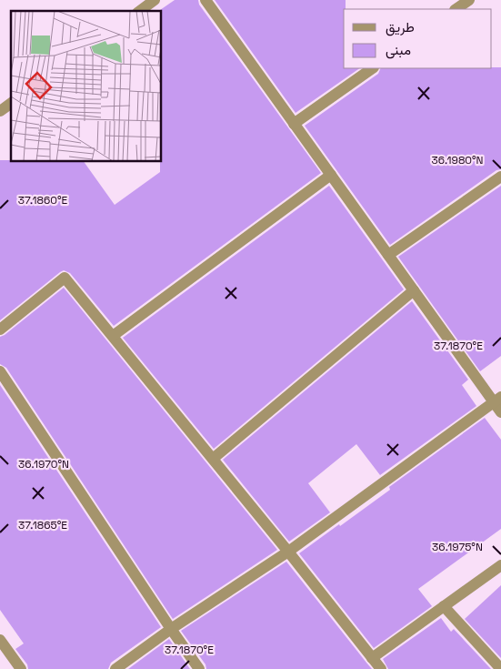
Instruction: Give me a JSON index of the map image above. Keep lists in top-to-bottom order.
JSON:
{
  "legend": ["طريق", "مبنى"],
  "coordinates": [
    "36.1980°N",
    "37.1860°E",
    "37.1870°E",
    "36.1970°N",
    "37.1865°E",
    "36.1975°N"
  ]
}
